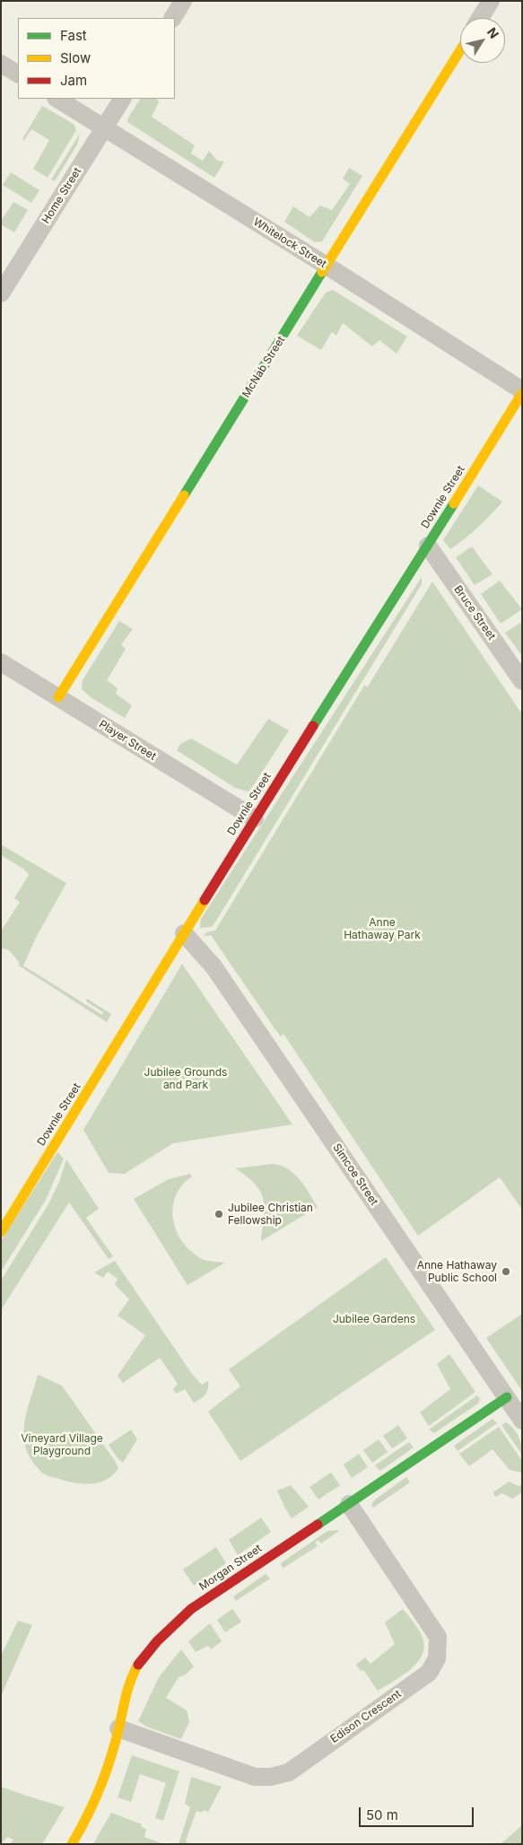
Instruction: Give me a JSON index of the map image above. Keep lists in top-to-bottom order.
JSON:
{
  "streets": {
    "street": [
      "Home Street",
      "Whitelock Street",
      "McNab Street",
      "Downie Street",
      "Bruce Street",
      "Player Street",
      "Simcoe Street",
      "Morgan Street",
      "Edison Crescent"
    ]
  },
  "crossings": [
    ["Home Street", "Whitelock Street"],
    ["Whitelock Street", "McNab Street"],
    ["Whitelock Street", "Downie Street"],
    ["McNab Street", "Player Street"],
    ["Downie Street", "Bruce Street"],
    ["Downie Street", "Player Street"],
    ["Downie Street", "Simcoe Street"],
    ["Simcoe Street", "Morgan Street"],
    ["Morgan Street", "Edison Crescent"]
  ],
  "parks": [
    "Anne Hathaway Park",
    "Jubilee Grounds and Park",
    "Jubilee Gardens",
    "Vineyard Village Playground"
  ],
  "places": ["Jubilee Christian Fellowship", "Anne Hathaway Public School"],
  "legend": ["Fast", "Slow", "Jam"],
  "scale_bar": "50 m",
  "north": "top right"
}
